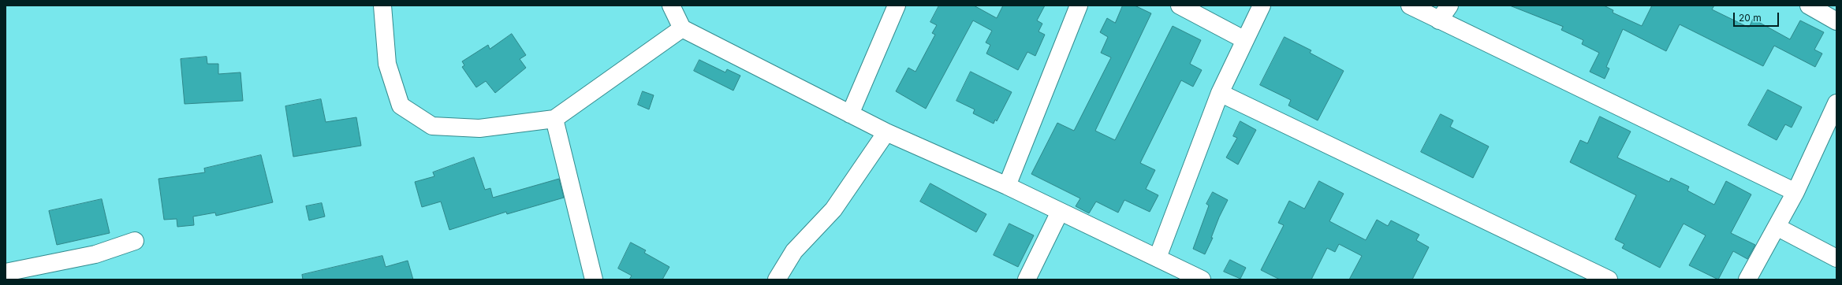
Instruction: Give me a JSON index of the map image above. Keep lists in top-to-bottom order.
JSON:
{
  "scale_bar": "20 m"
}
